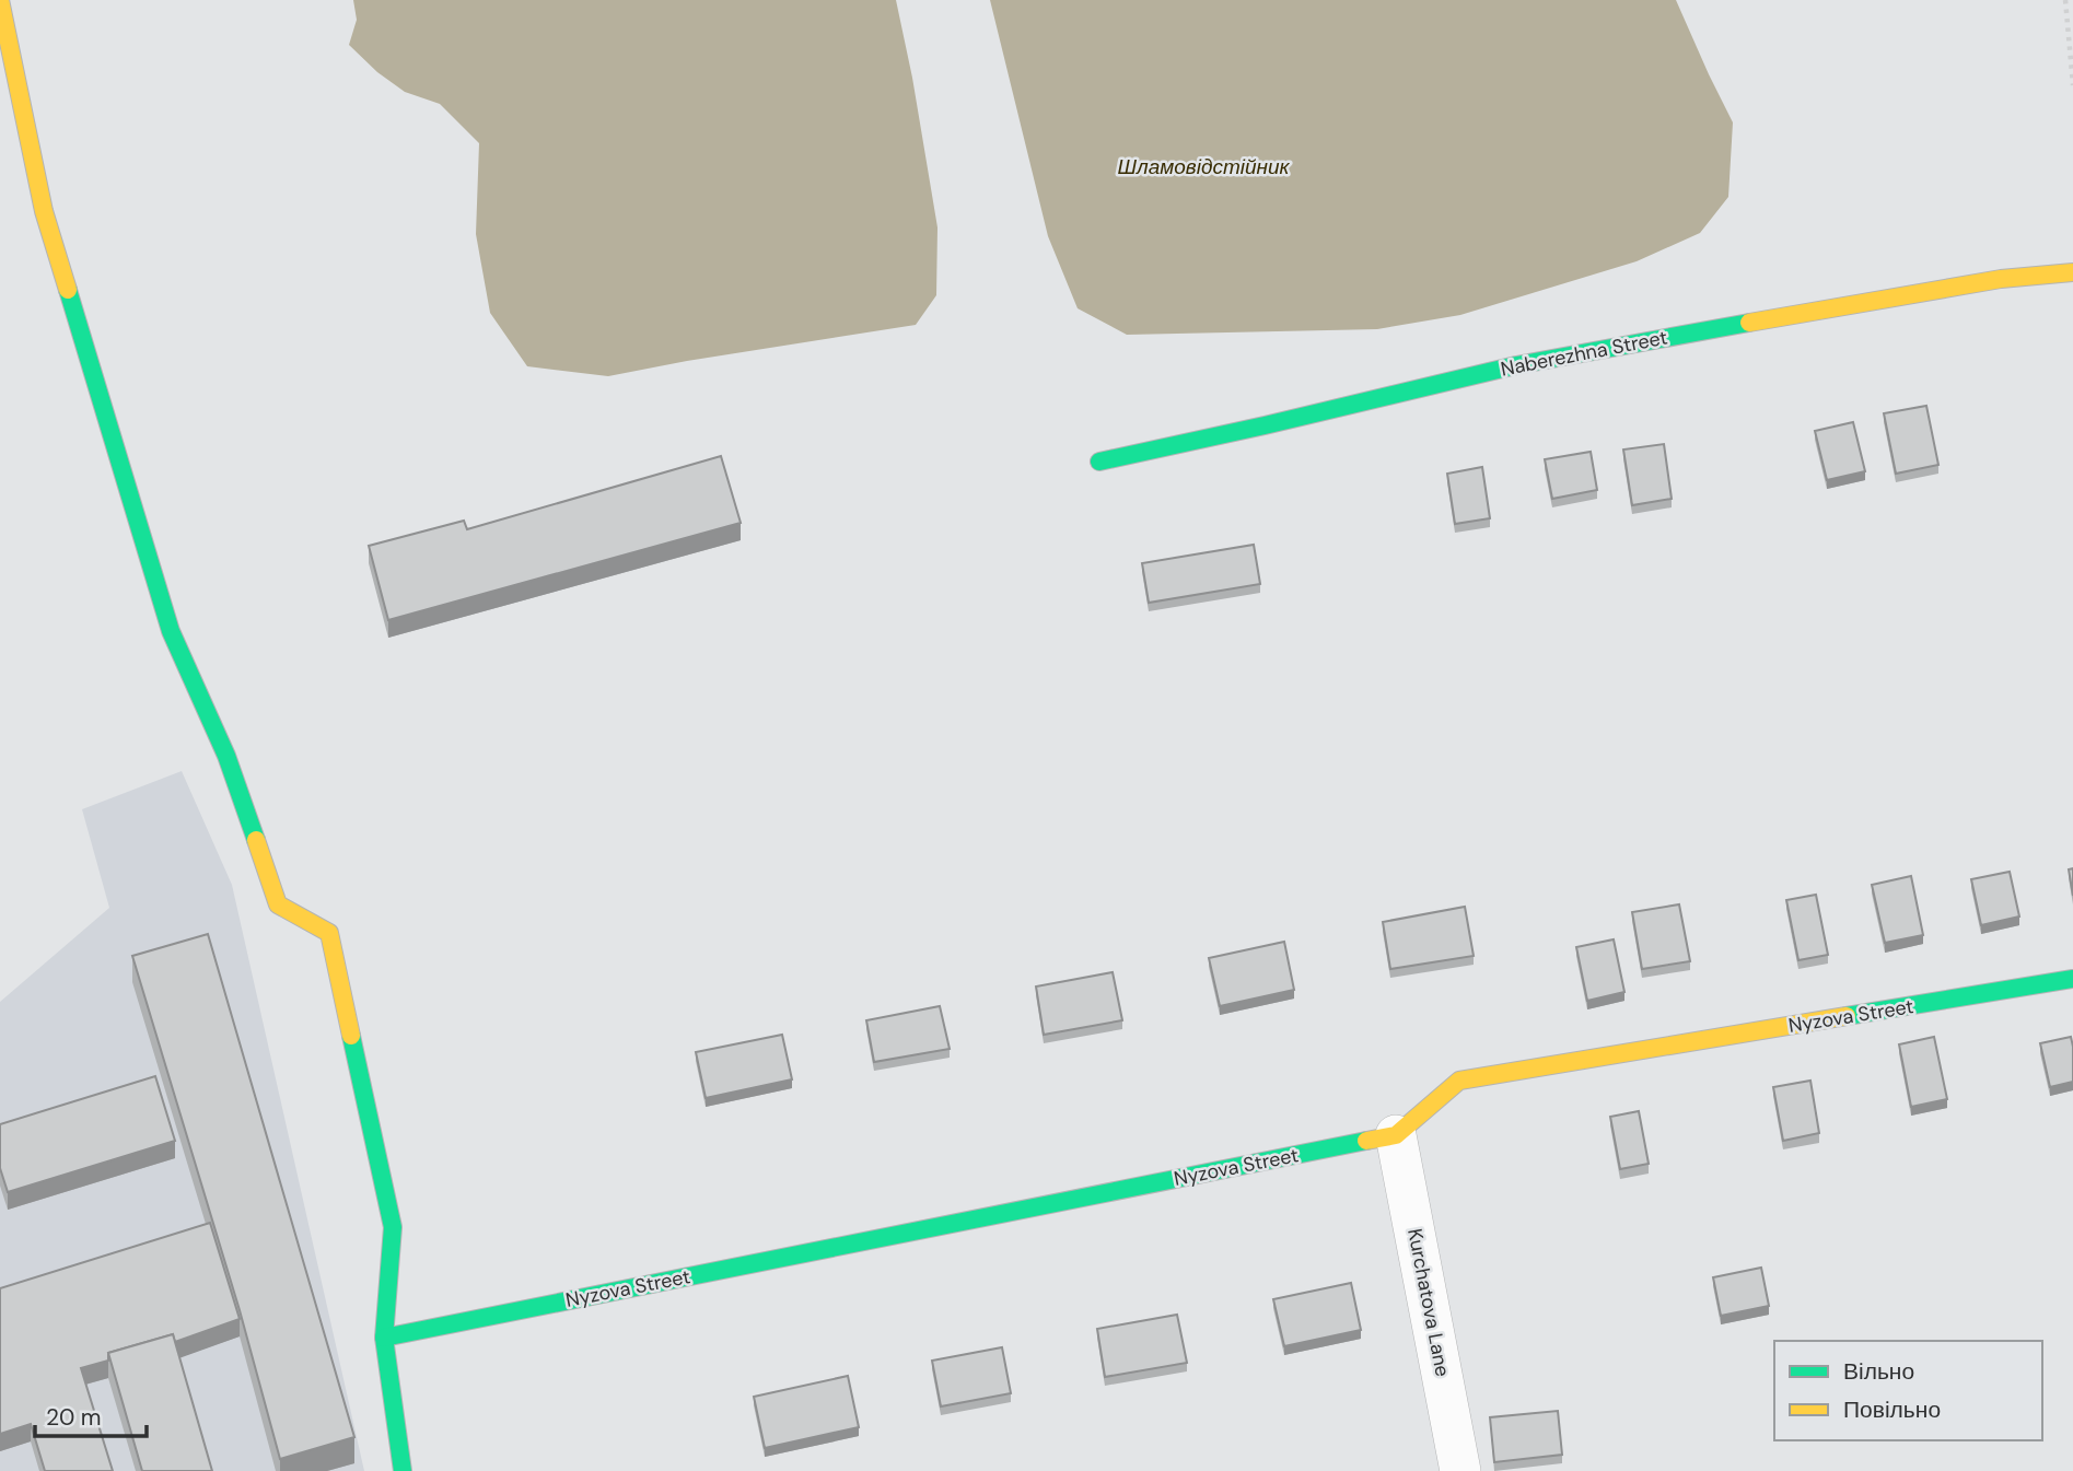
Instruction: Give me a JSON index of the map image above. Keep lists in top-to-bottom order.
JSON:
{
  "streets": {
    "street": ["Naberezhna Street", "Nyzova Street", "Kurchatova Lane"]
  },
  "crossings": [
    ["Nyzova Street", "Kurchatova Lane"]
  ],
  "water": ["Шламовідстійник"],
  "legend": ["Вільно", "Повільно"],
  "scale_bar": "20 m"
}
